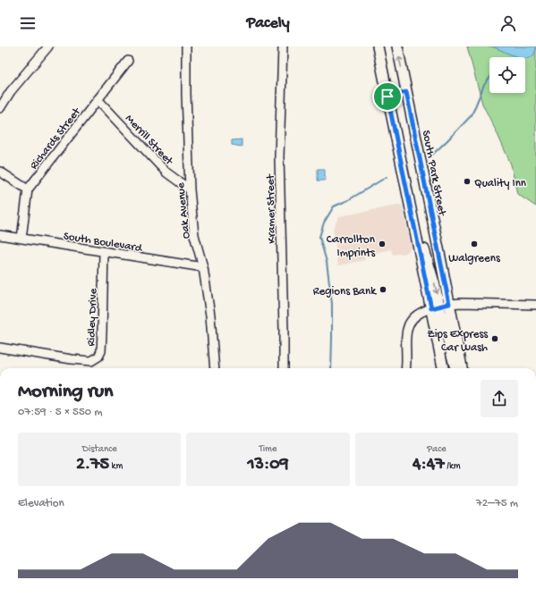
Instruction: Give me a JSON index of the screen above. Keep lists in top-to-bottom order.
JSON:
{
  "streets": {
    "main road": ["South Park Street"],
    "street": [
      "Richards Street",
      "Merrill Street",
      "Kramer Street",
      "Oak Avenue",
      "South Boulevard",
      "Ridley Drive"
    ]
  },
  "crossings": [
    ["Richards Street", "Merrill Street"],
    ["Merrill Street", "Oak Avenue"],
    ["Oak Avenue", "South Boulevard"],
    ["South Boulevard", "Ridley Drive"]
  ],
  "places": [
    "Quality Inn",
    "Carrollton Imprints",
    "Walgreens",
    "Regions Bank",
    "Zips Express Car Wash"
  ],
  "page": {
    "header": "Pacely",
    "heading": ["Morning run", "07:59 · 5 × 550 m"],
    "stats": [
      ["Distance", "2.75 km"],
      ["Time", "13:09"],
      ["Pace", "4:47 /km"]
    ],
    "chart": ["Elevation", "72–75 m"]
  }
}
